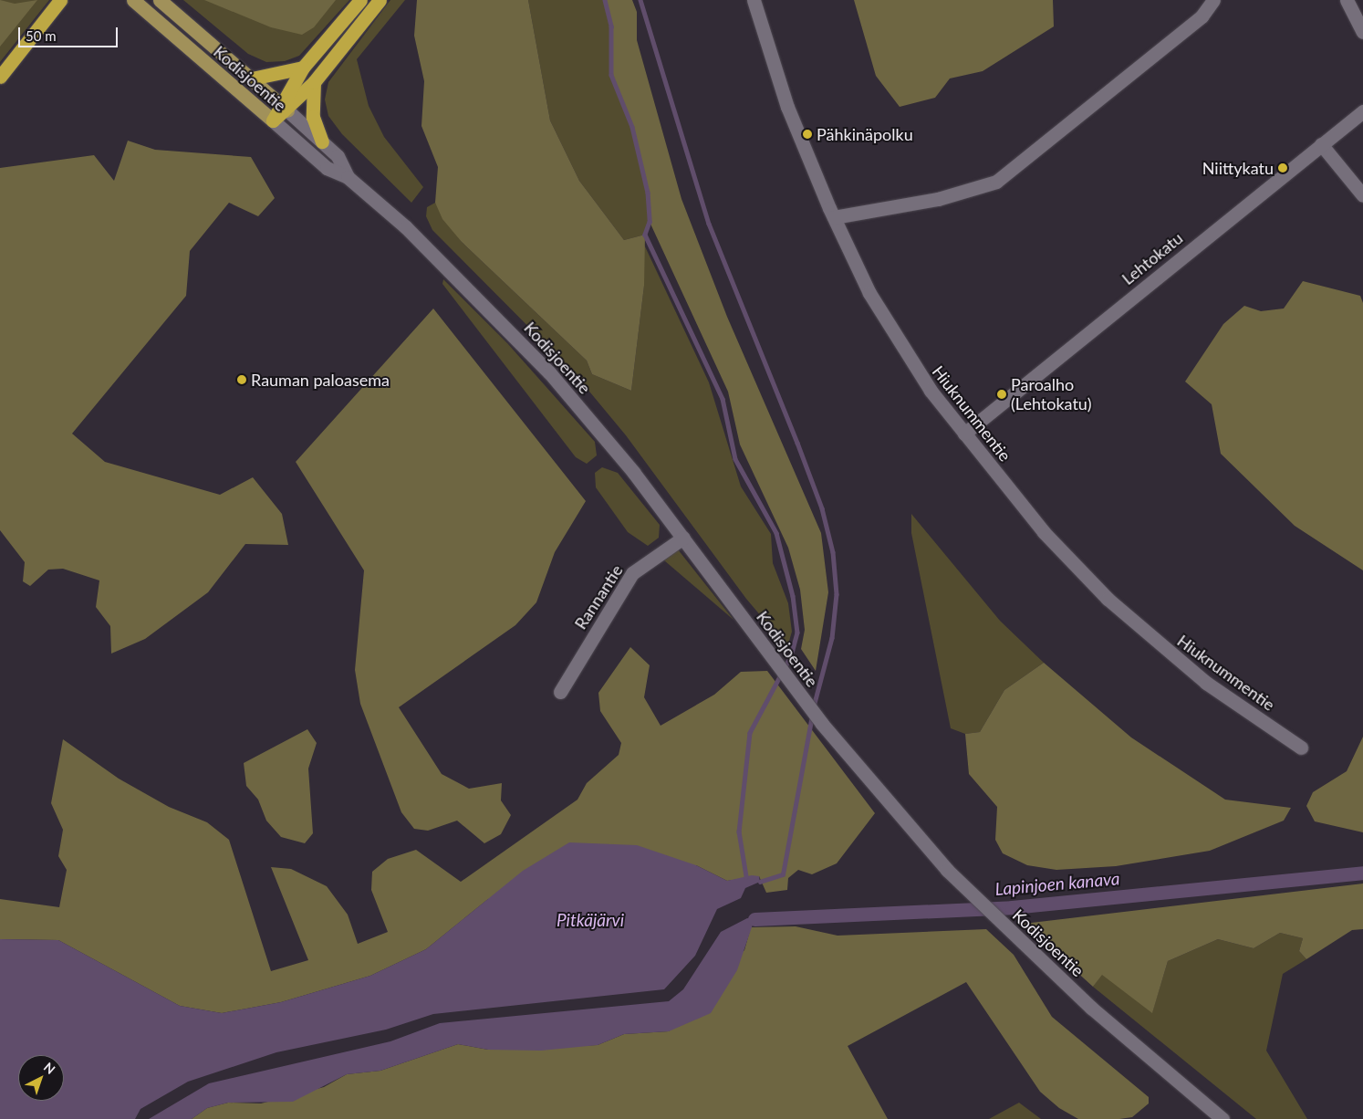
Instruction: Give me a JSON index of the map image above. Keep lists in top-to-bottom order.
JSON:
{
  "streets": {
    "main road": ["Kodisjoentie"],
    "street": ["Lehtokatu", "Hiuknummentie", "Rannantie"]
  },
  "crossings": [
    ["Kodisjoentie", "Rannantie"],
    ["Lehtokatu", "Hiuknummentie"]
  ],
  "water": ["Lapinjoen kanava", "Pitkäjärvi"],
  "places": [
    "Pähkinäpolku",
    "Niittykatu",
    "Rauman paloasema",
    "Paroalho (Lehtokatu)"
  ],
  "scale_bar": "50 m",
  "north": "top right"
}
